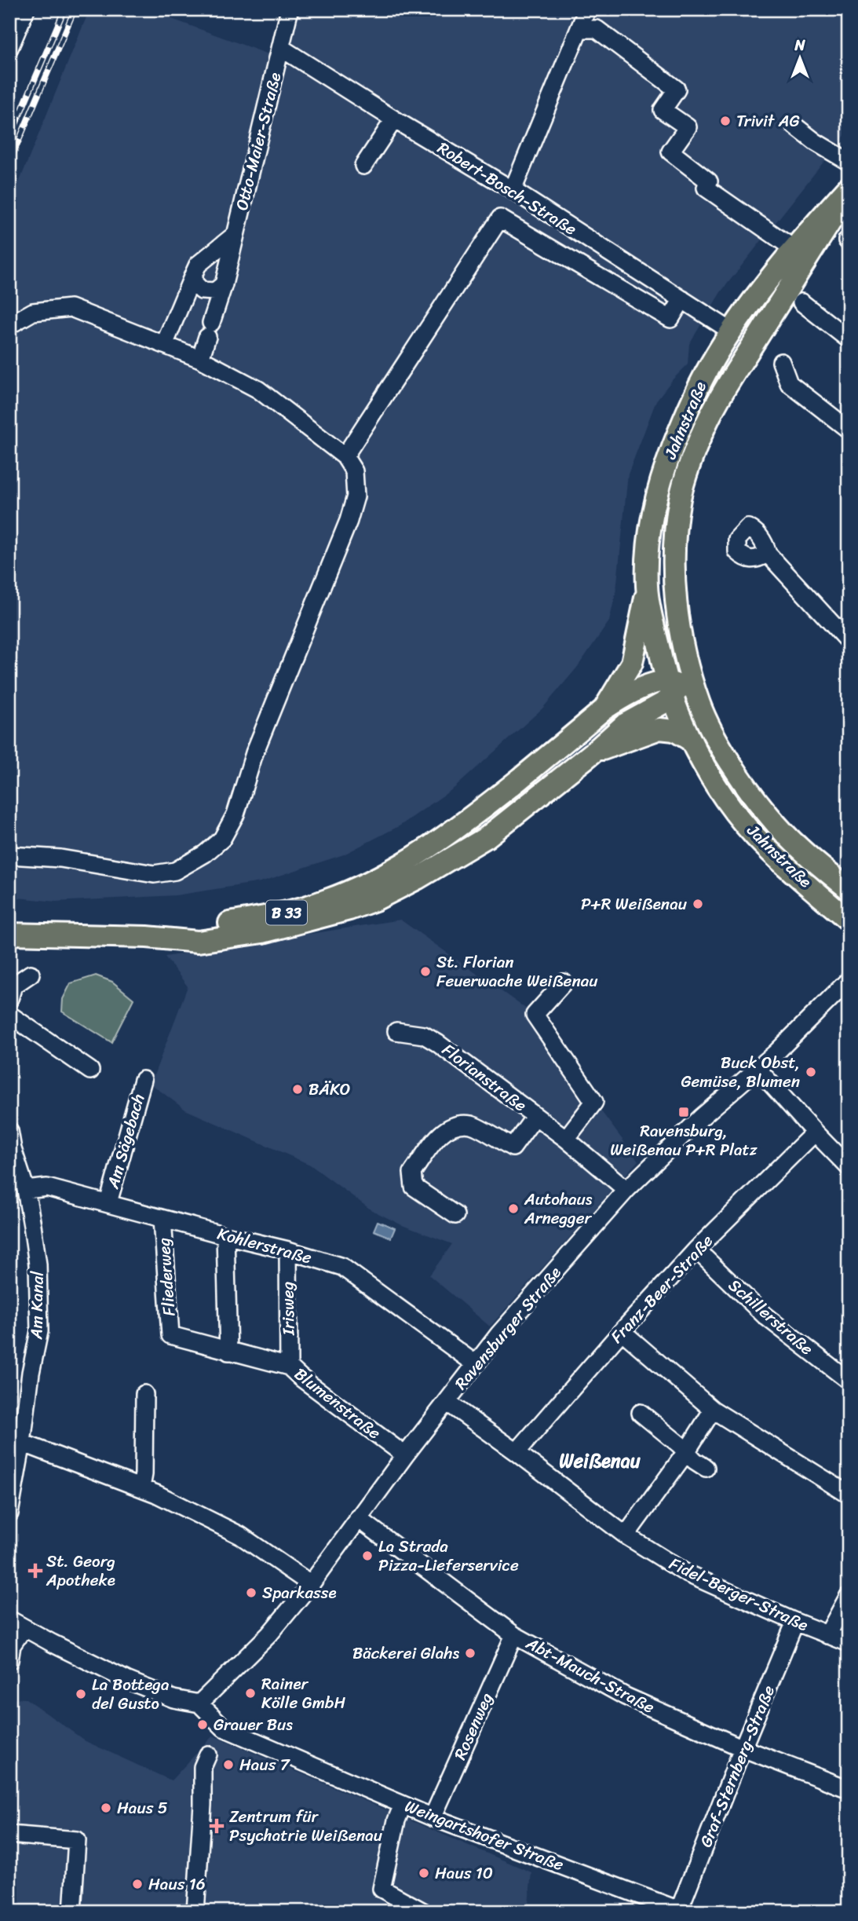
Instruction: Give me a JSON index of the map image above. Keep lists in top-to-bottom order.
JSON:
{
  "streets": {
    "main road": ["Jahnstraße", "B 33"],
    "street": [
      "Otto-Maier-Straße",
      "Robert-Bosch-Straße",
      "Florianstraße",
      "Am Sägebach",
      "Kohlerstraße",
      "Fliederweg",
      "Franz-Beer-Straße",
      "Am Kanal",
      "Irisweg",
      "Schillerstraße",
      "Ravensburger Straße",
      "Blumenstraße",
      "Fidel-Berger-Straße",
      "Abt-Mauch-Straße",
      "Rosenweg",
      "Graf-Sternberg-Straße",
      "Weingartshofer Straße"
    ]
  },
  "crossings": [
    ["Otto-Maier-Straße", "Robert-Bosch-Straße"],
    ["Robert-Bosch-Straße", "Jahnstraße"],
    ["Jahnstraße", "B 33"],
    ["Florianstraße", "Ravensburger Straße"],
    ["Am Sägebach", "Kohlerstraße"],
    ["Kohlerstraße", "Fliederweg"],
    ["Kohlerstraße", "Am Kanal"],
    ["Kohlerstraße", "Irisweg"],
    ["Kohlerstraße", "Ravensburger Straße"],
    ["Fliederweg", "Blumenstraße"],
    ["Franz-Beer-Straße", "Schillerstraße"],
    ["Franz-Beer-Straße", "Fidel-Berger-Straße"],
    ["Irisweg", "Blumenstraße"],
    ["Ravensburger Straße", "Blumenstraße"],
    ["Ravensburger Straße", "Fidel-Berger-Straße"],
    ["Ravensburger Straße", "Abt-Mauch-Straße"],
    ["Ravensburger Straße", "Weingartshofer Straße"],
    ["Fidel-Berger-Straße", "Graf-Sternberg-Straße"],
    ["Abt-Mauch-Straße", "Rosenweg"],
    ["Abt-Mauch-Straße", "Graf-Sternberg-Straße"],
    ["Rosenweg", "Weingartshofer Straße"],
    ["Graf-Sternberg-Straße", "Weingartshofer Straße"]
  ],
  "districts": ["Weißenau"],
  "places": {
    "other": [
      "Trivit AG",
      "P+R Weißenau",
      "St. Florian Feuerwache Weißenau",
      "Buck Obst, Gemüse, Blumen",
      "BÄKO",
      "Autohaus Arnegger",
      "La Strada Pizza-Lieferservice",
      "Sparkasse",
      "Bäckerei Glahs",
      "Rainer Kölle GmbH",
      "La Bottega del Gusto",
      "Grauer Bus",
      "Haus 7",
      "Haus 5",
      "Haus 10",
      "Haus 16"
    ],
    "transit": ["Ravensburg, Weißenau P+R Platz"],
    "health": ["St. Georg Apotheke", "Zentrum für Psychatrie Weißenau"]
  },
  "north": "top"
}
